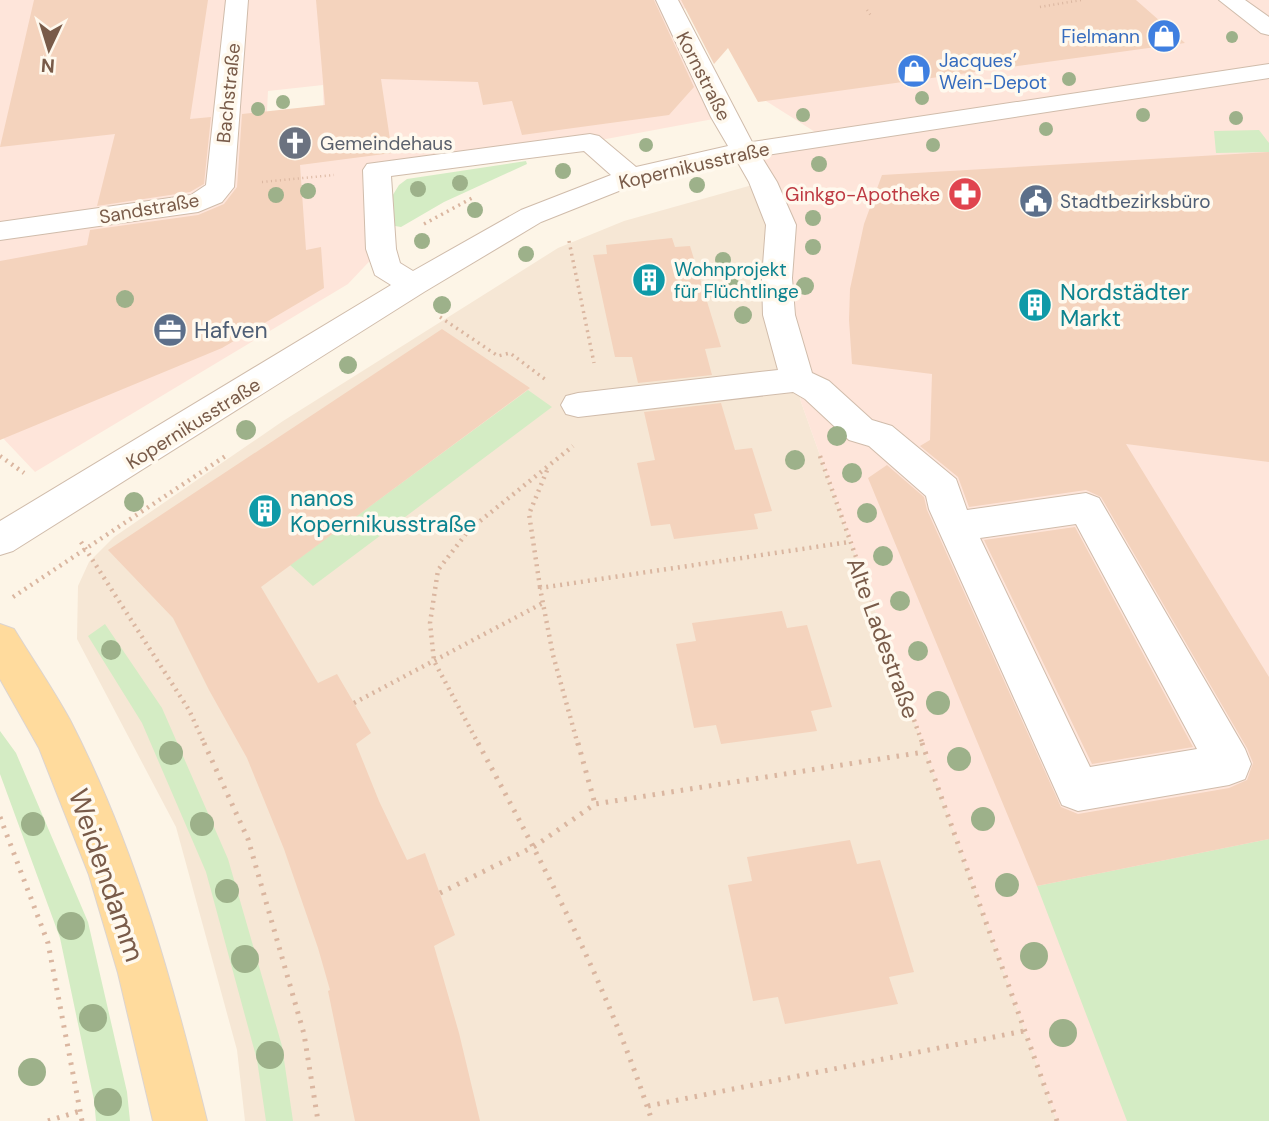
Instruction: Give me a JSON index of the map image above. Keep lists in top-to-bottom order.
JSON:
{
  "streets": {
    "main road": ["Weidendamm"],
    "street": [
      "Kornstraße",
      "Bachstraße",
      "Kopernikusstraße",
      "Sandstraße"
    ],
    "path": ["Alte Ladestraße"]
  },
  "crossings": [
    ["Kornstraße", "Kopernikusstraße"],
    ["Bachstraße", "Sandstraße"]
  ],
  "places": {
    "shop": ["Fielmann", "Jacques’ Wein-Depot"],
    "church": ["Gemeindehaus"],
    "pharmacy": ["Ginkgo-Apotheke"],
    "public building": ["Stadtbezirksbüro"],
    "building": ["Wohnprojekt für Flüchtlinge", "Nordstädter Markt", "nanos Kopernikusstraße"],
    "office": ["Hafven"]
  },
  "north": "bottom"
}
